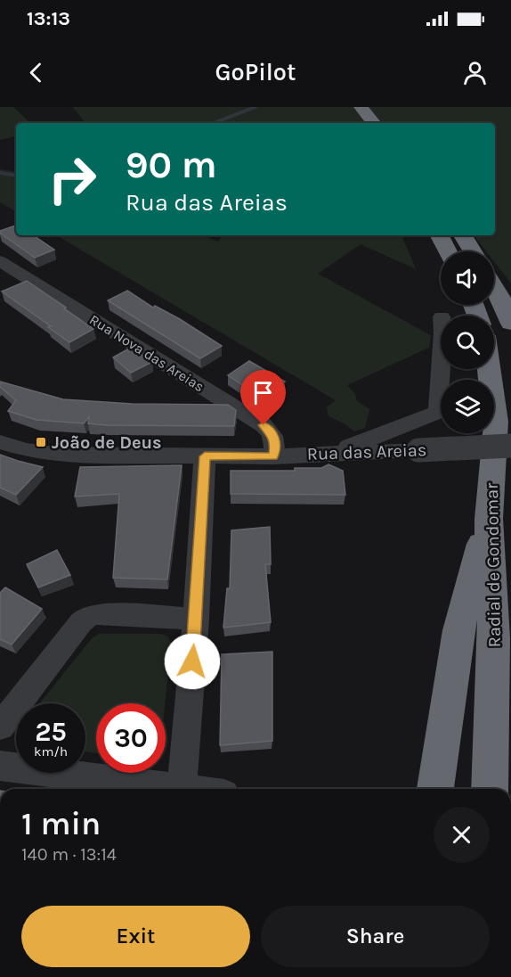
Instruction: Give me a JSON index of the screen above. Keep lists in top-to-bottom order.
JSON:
{
  "streets": {
    "highway": ["Radial de Gondomar"],
    "street": ["Rua Nova das Areias", "Rua das Areias"]
  },
  "crossings": [
    ["Rua Nova das Areias", "Rua das Areias"]
  ],
  "places": {
    "transit": ["João de Deus"]
  },
  "page": {
    "status": "13:13",
    "header": "GoPilot",
    "turn": ["90 m", "Rua das Areias"],
    "speed": "25 km/h",
    "limit": "30",
    "heading": ["1 min", "140 m · 13:14"],
    "buttons": ["Exit", "Share"]
  }
}
